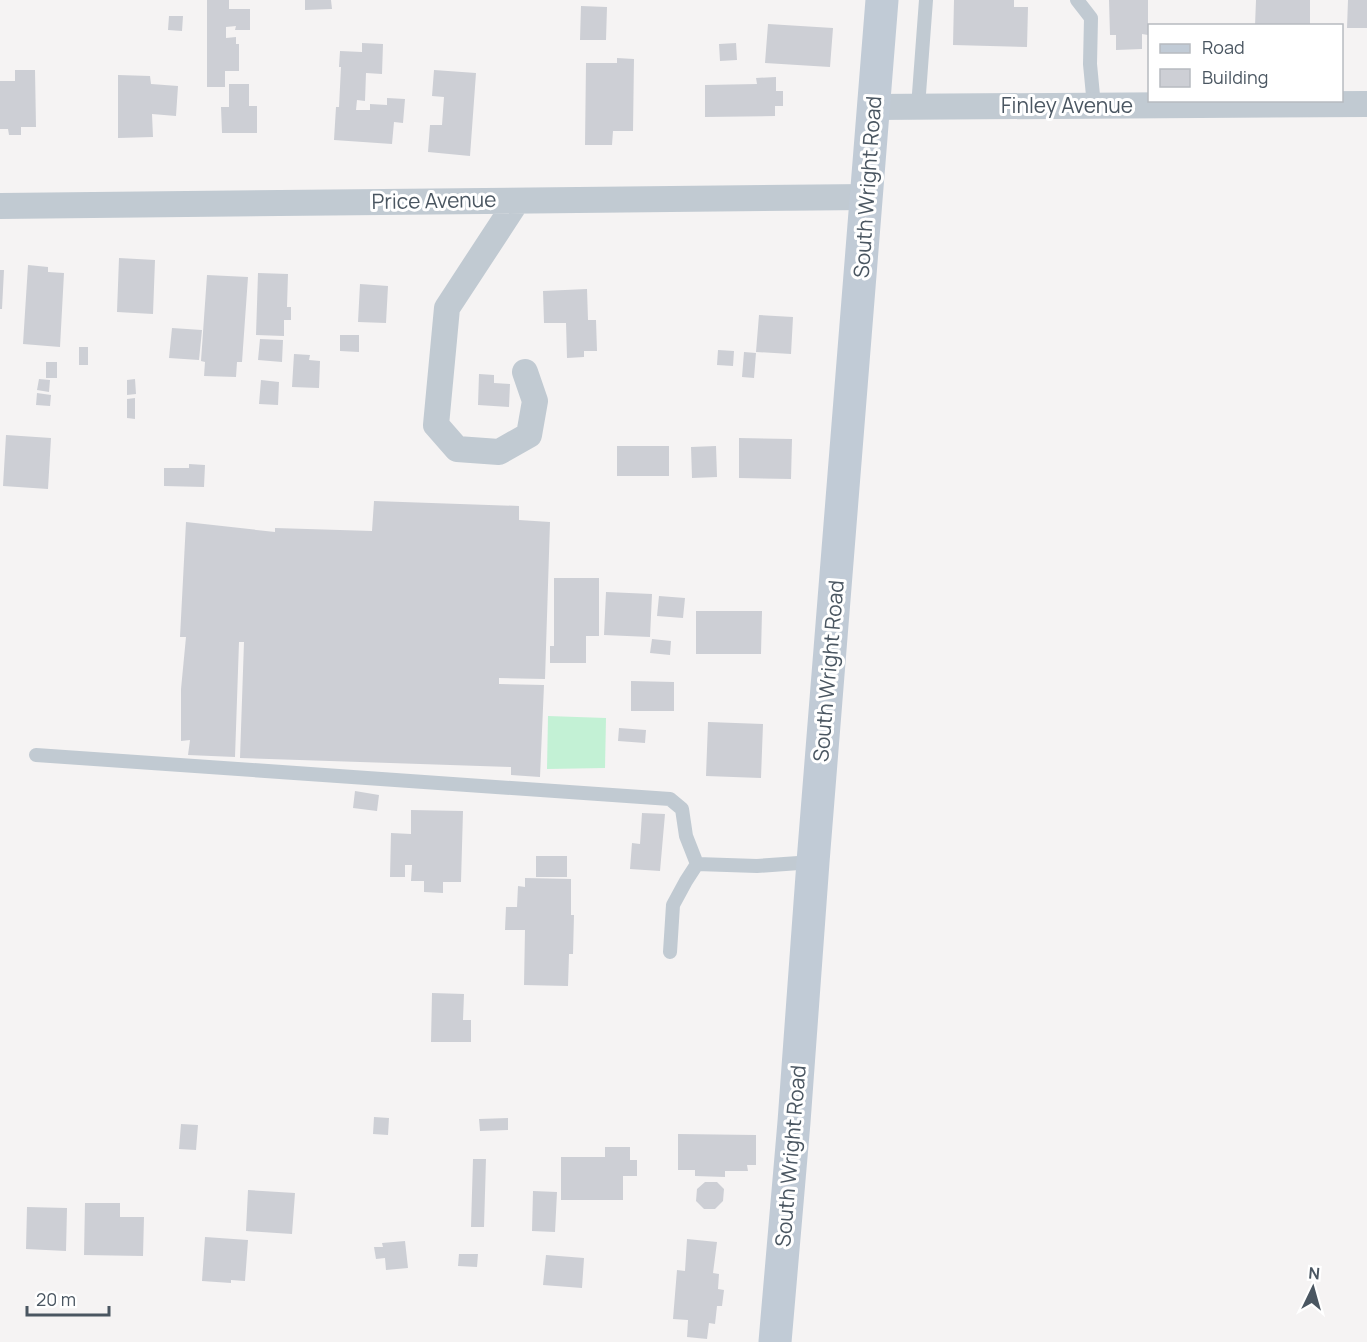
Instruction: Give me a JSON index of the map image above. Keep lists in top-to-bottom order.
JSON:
{
  "streets": {
    "main road": ["South Wright Road"],
    "street": ["Finley Avenue", "Price Avenue"]
  },
  "crossings": [
    ["Finley Avenue", "South Wright Road"],
    ["South Wright Road", "Price Avenue"]
  ],
  "legend": ["Road", "Building"],
  "scale_bar": "20 m",
  "north": "top"
}
